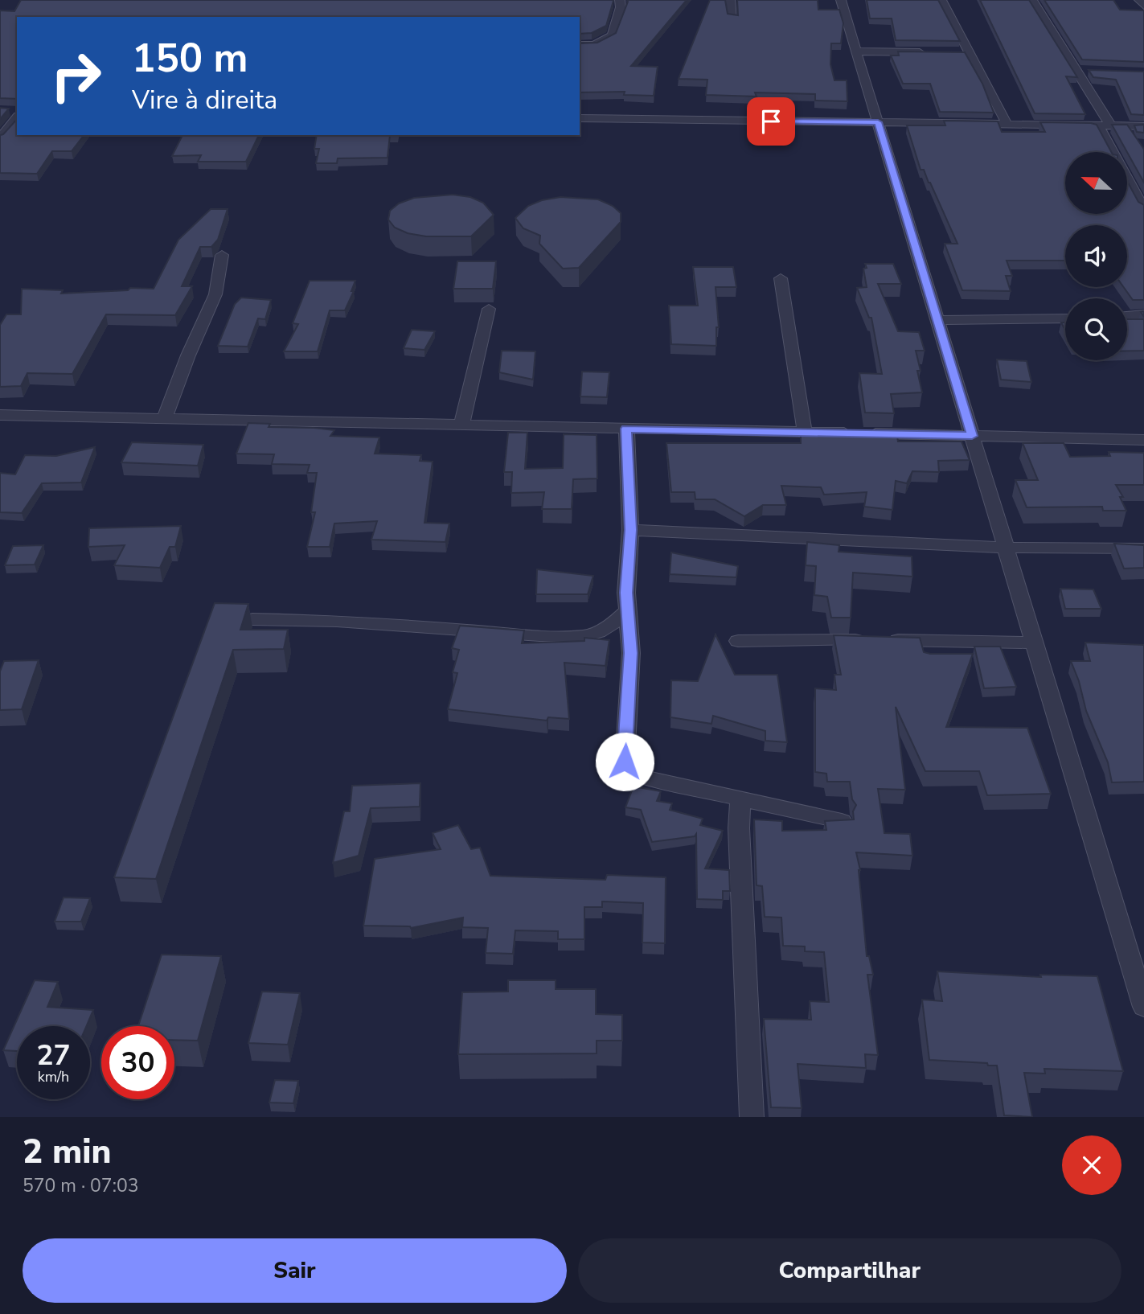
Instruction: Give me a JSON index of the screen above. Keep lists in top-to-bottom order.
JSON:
{
  "north": "left",
  "page": {
    "turn": ["150 m", "Vire à direita"],
    "speed": "27 km/h",
    "limit": "30",
    "heading": ["2 min", "570 m · 07:03"],
    "buttons": ["Sair", "Compartilhar"]
  }
}
